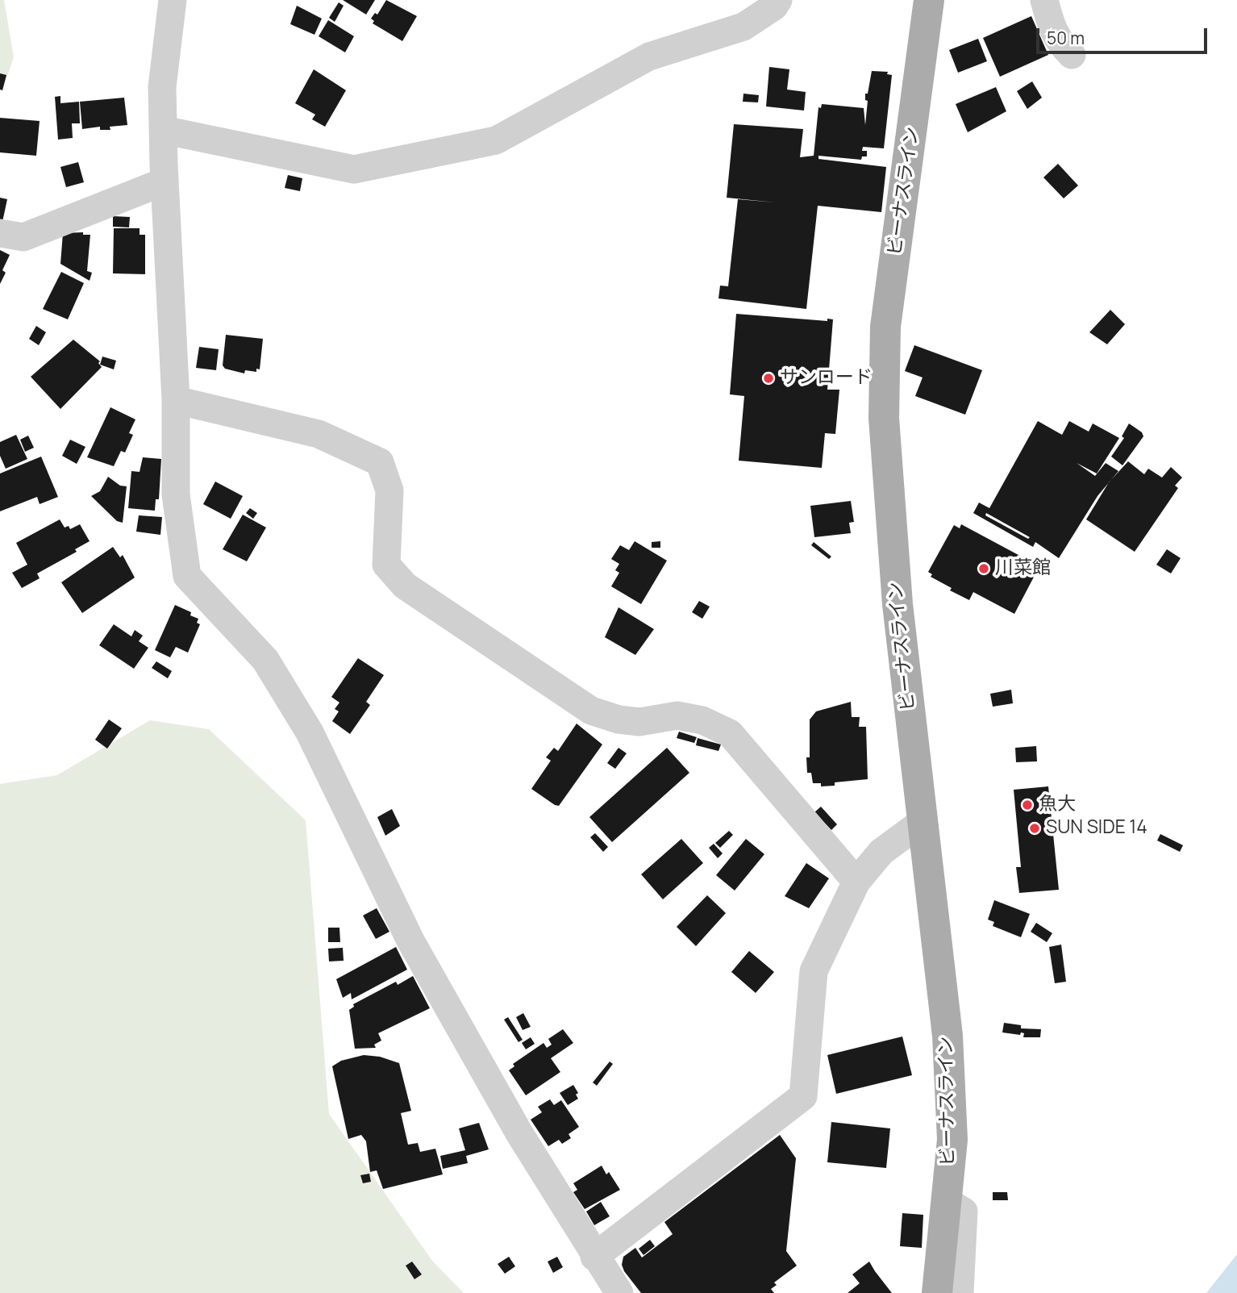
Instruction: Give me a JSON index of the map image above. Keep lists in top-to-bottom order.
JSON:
{
  "streets": {
    "main road": ["ビーナスライン"]
  },
  "places": [
    "サンロード",
    "川菜館",
    "魚大",
    "SUN SIDE 14"
  ],
  "scale_bar": "50 m"
}
